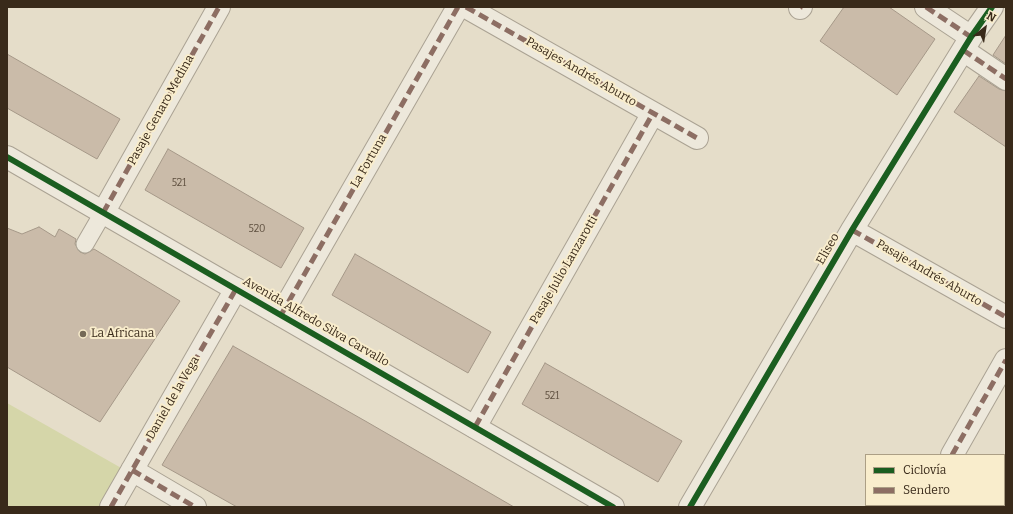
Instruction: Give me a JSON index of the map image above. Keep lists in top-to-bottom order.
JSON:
{
  "streets": {
    "street": [
      "Pasajes Andrés Aburto",
      "Pasaje Genaro Medina",
      "La Fortuna",
      "Eliseo",
      "Pasaje Julio Lanzarotti",
      "Pasaje Andrés Aburto",
      "Avenida Alfredo Silva Carvallo",
      "Daniel de la Vega"
    ]
  },
  "crossings": [
    ["Pasajes Andrés Aburto", "Pasaje Julio Lanzarotti"],
    ["Pasaje Genaro Medina", "Avenida Alfredo Silva Carvallo"],
    ["La Fortuna", "Avenida Alfredo Silva Carvallo"],
    ["Eliseo", "Pasaje Andrés Aburto"],
    ["Pasaje Julio Lanzarotti", "Avenida Alfredo Silva Carvallo"],
    ["Avenida Alfredo Silva Carvallo", "Daniel de la Vega"]
  ],
  "places": ["La Africana"],
  "house_numbers": ["521", "520", "521"],
  "legend": ["Ciclovía", "Sendero"],
  "north": "top right"
}
